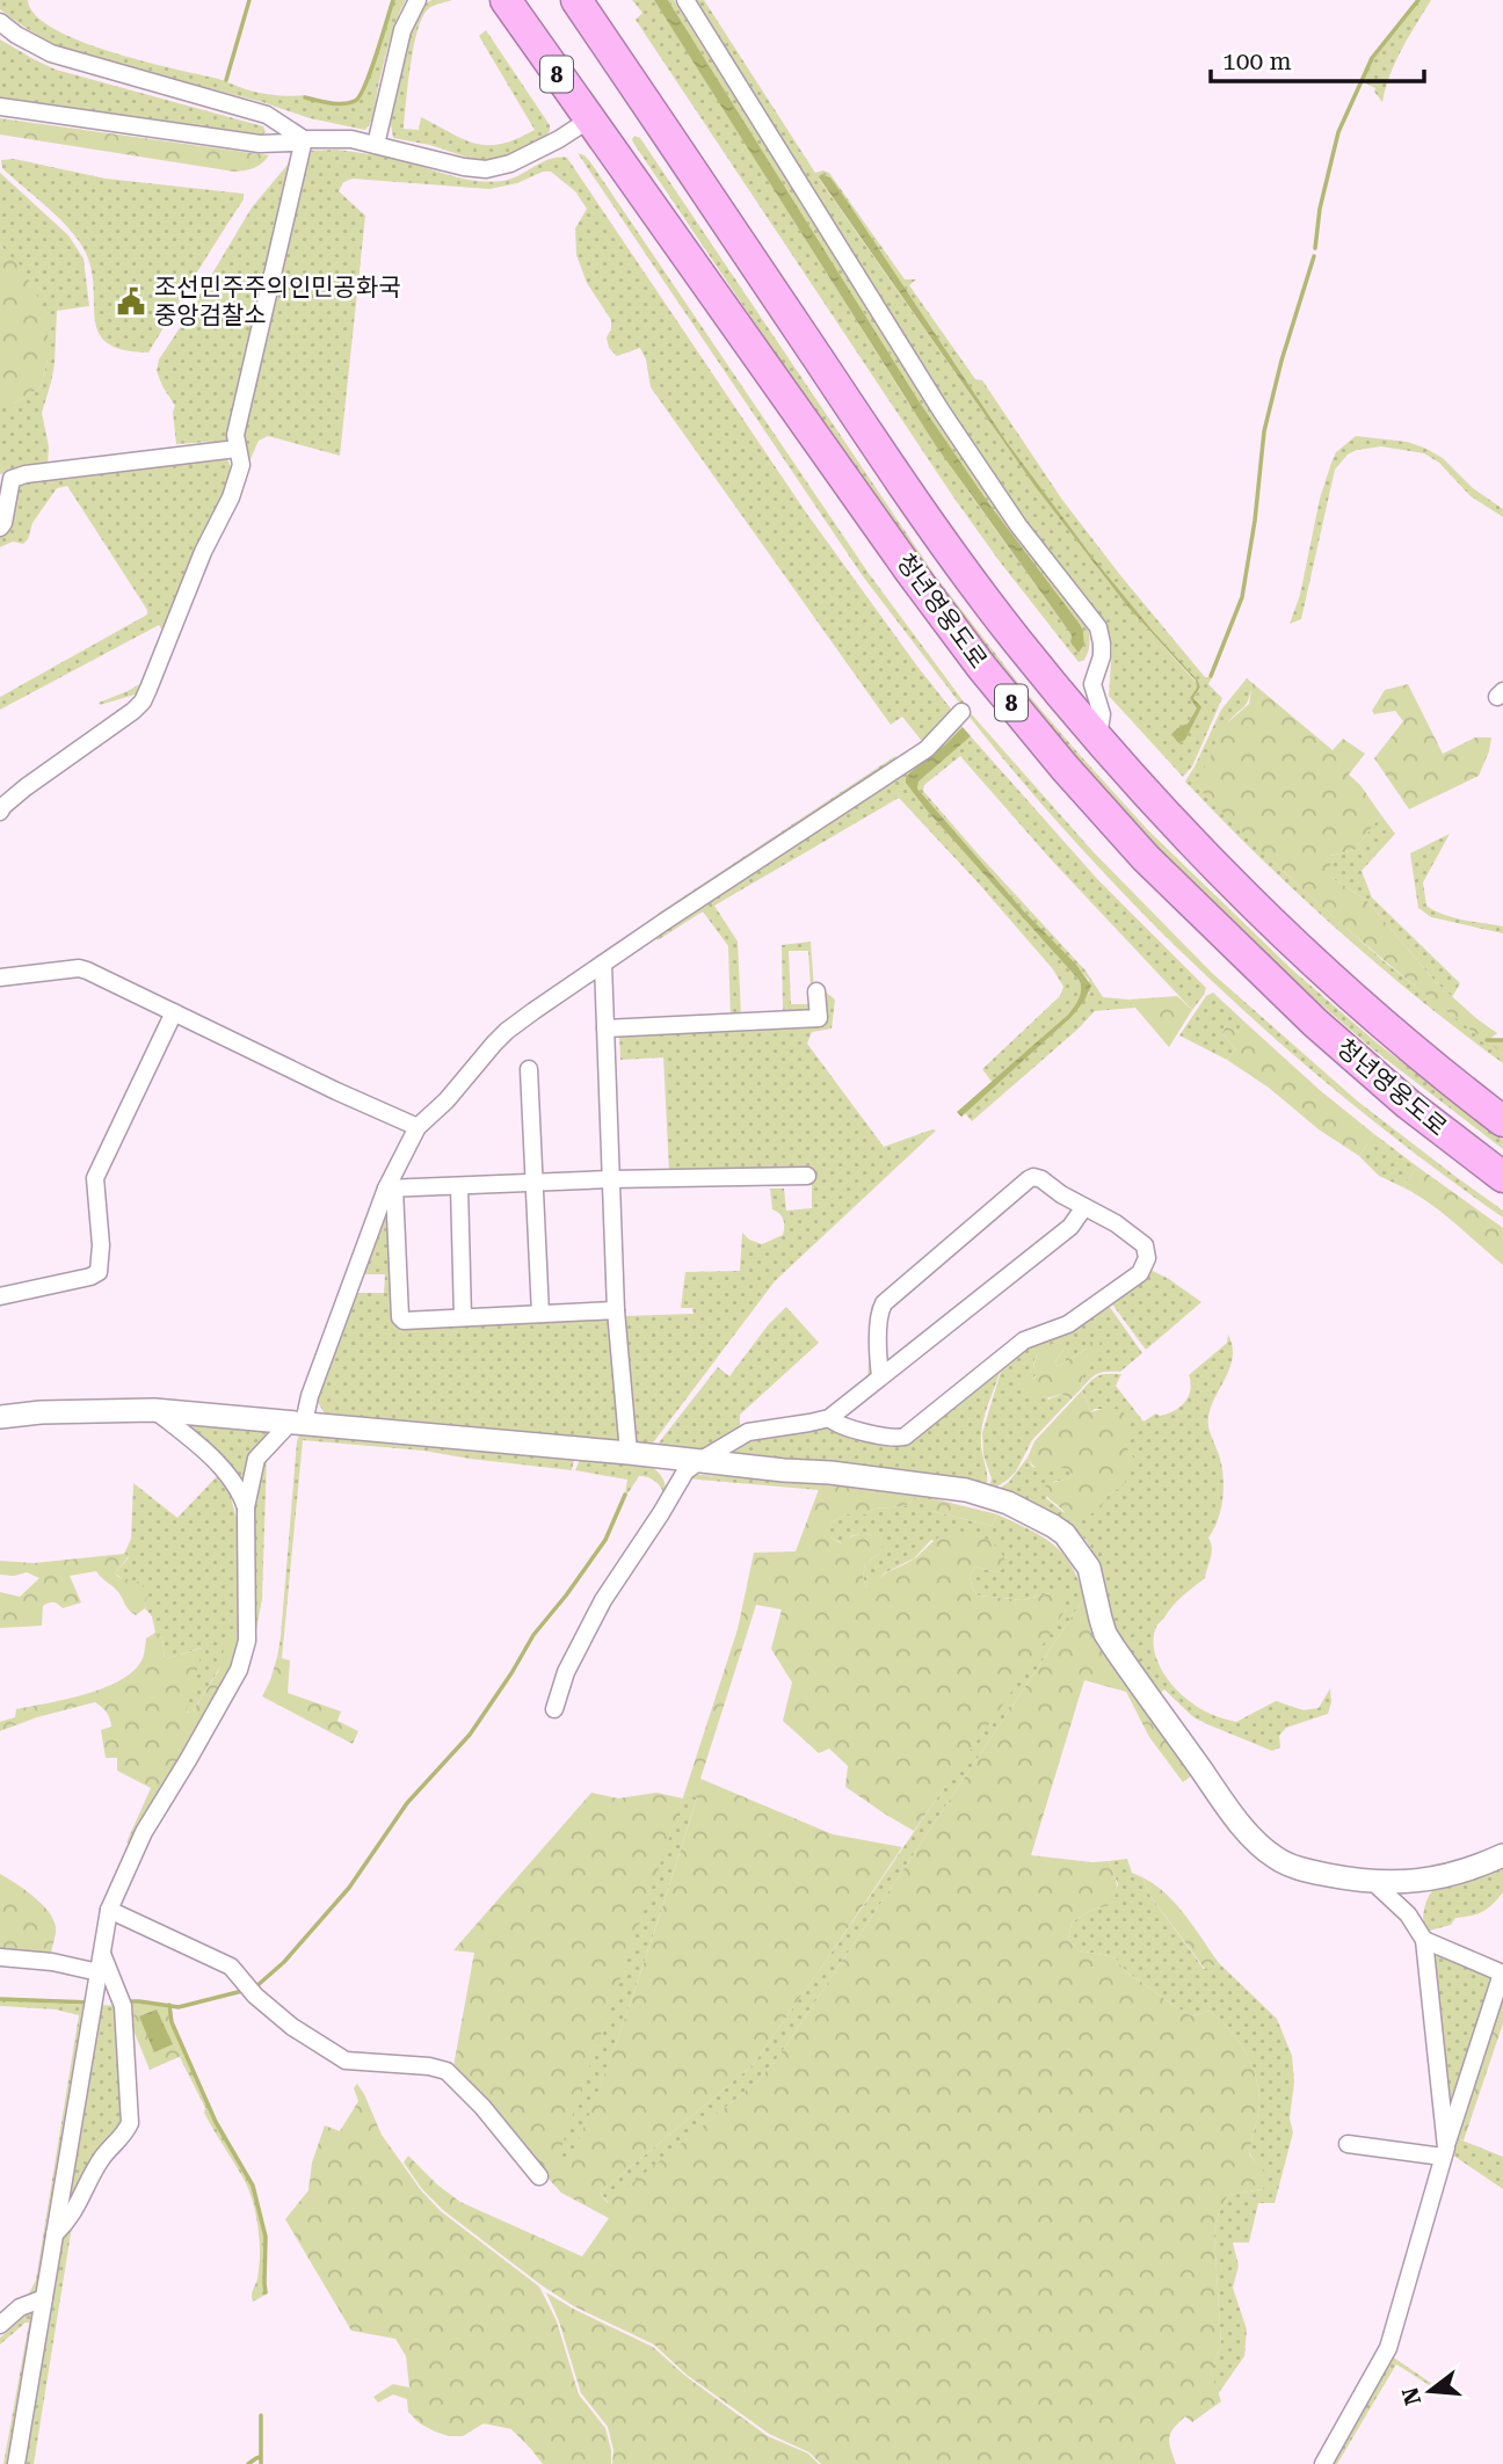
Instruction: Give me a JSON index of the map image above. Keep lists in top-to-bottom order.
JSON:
{
  "streets": {
    "highway": ["8", "청년영웅도로"]
  },
  "places": {
    "public building": ["조선민주주의인민공화국 중앙검찰소"]
  },
  "scale_bar": "100 m",
  "north": "left"
}
